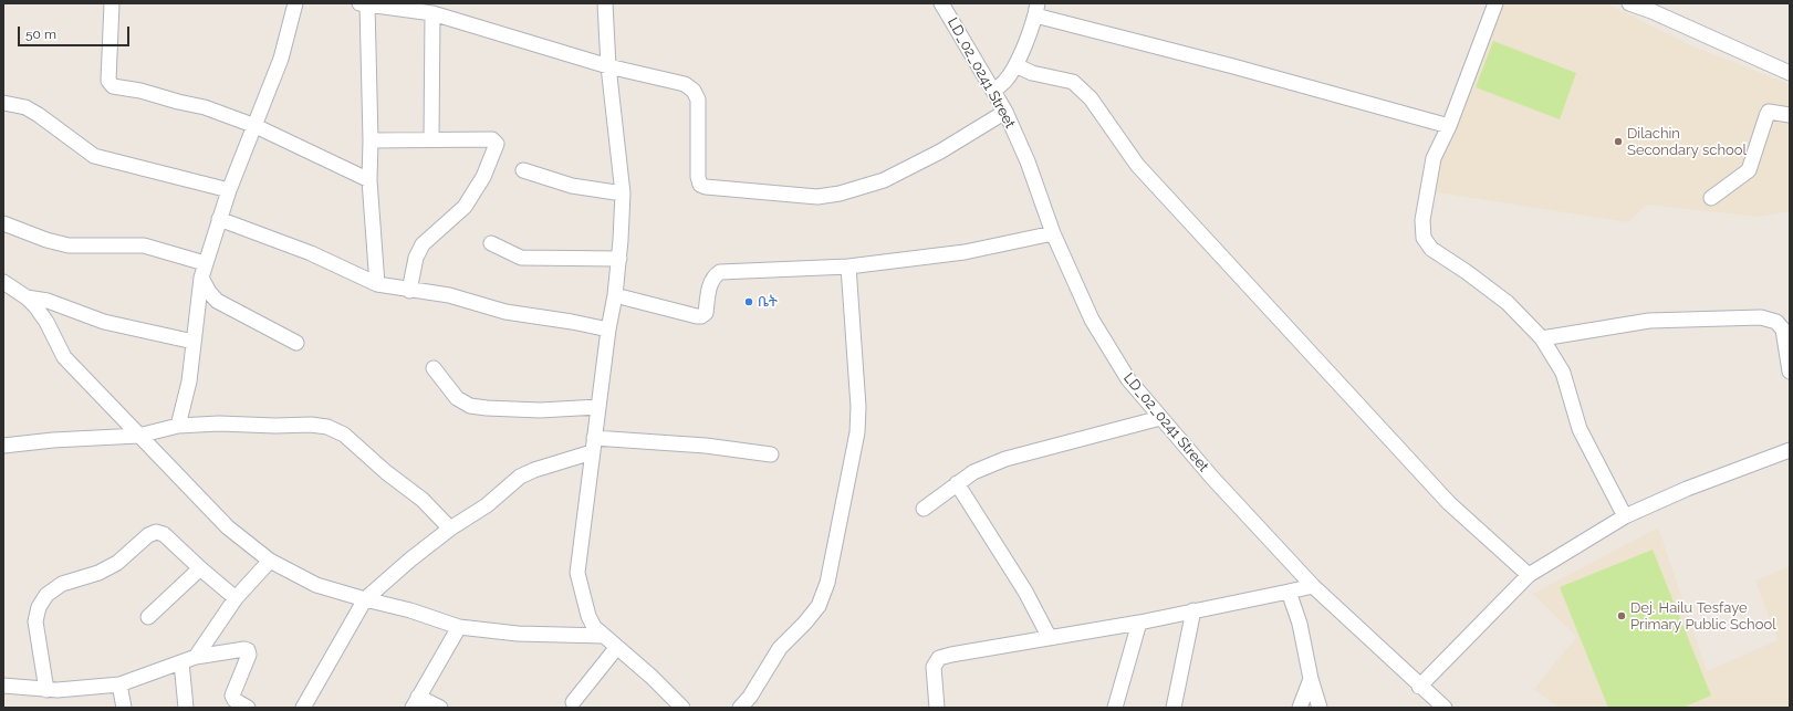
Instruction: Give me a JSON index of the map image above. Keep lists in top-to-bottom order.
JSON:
{
  "streets": {
    "street": ["LD_02_0241 Street"]
  },
  "places": ["Dilachin Secondary school", "ቤት", "Dej. Hailu Tesfaye Primary Public School"],
  "scale_bar": "50 m"
}
